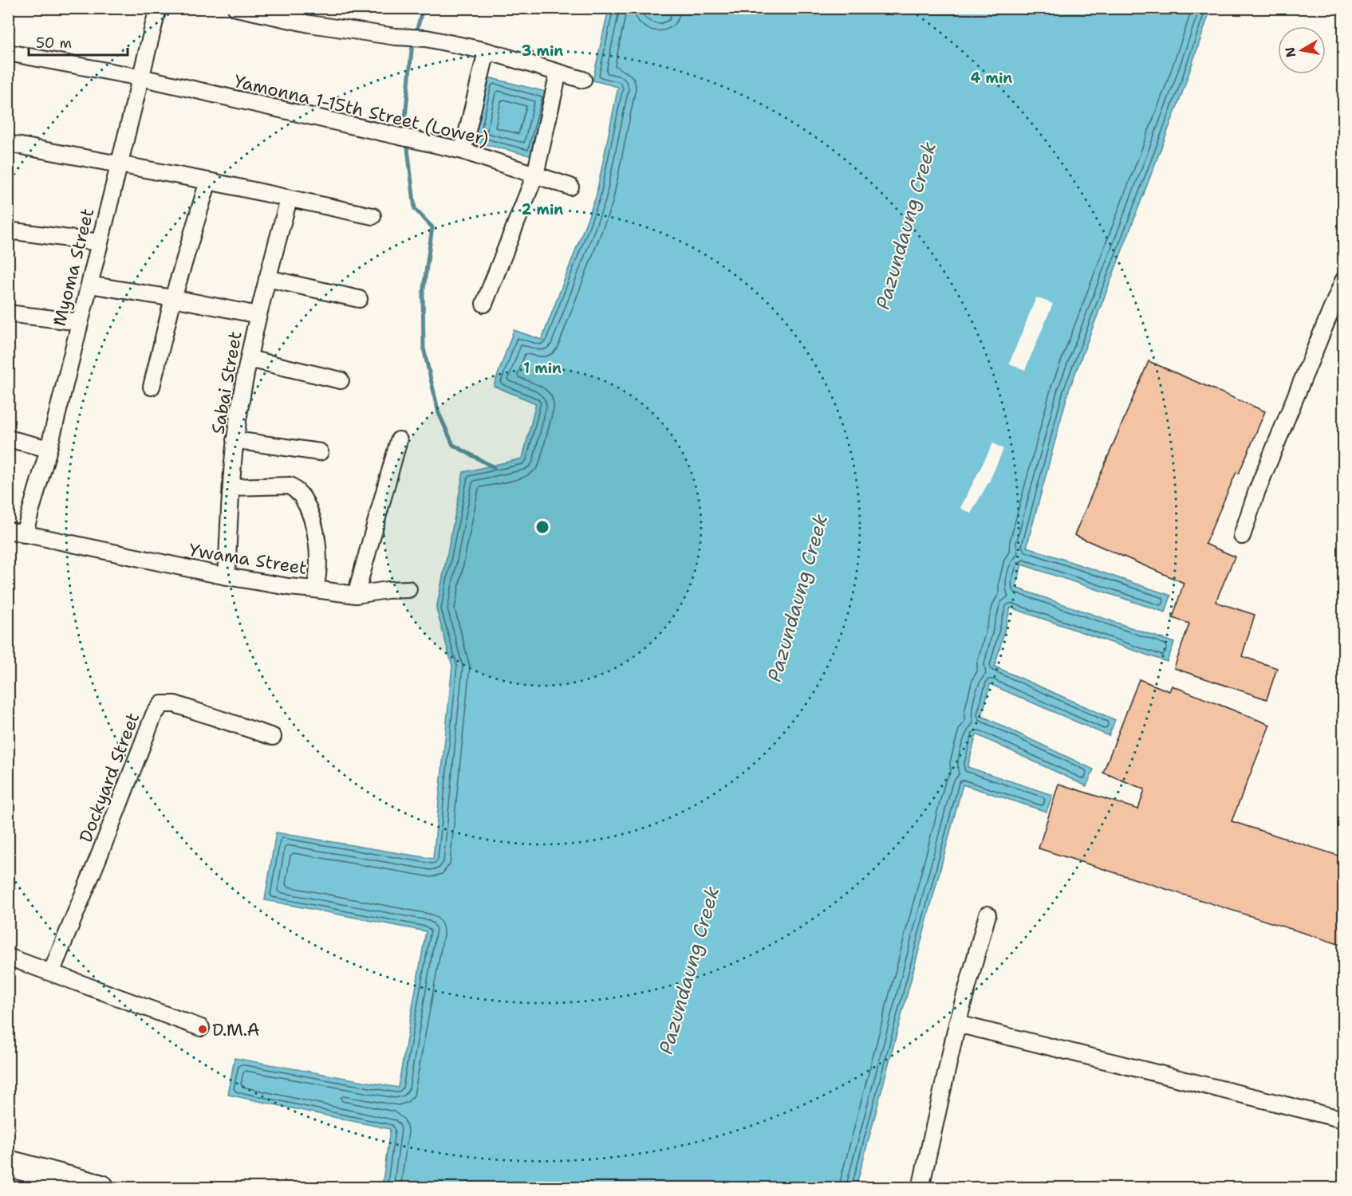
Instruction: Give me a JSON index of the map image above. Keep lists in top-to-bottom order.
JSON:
{
  "streets": {
    "street": [
      "Yamonna 1-15th Street (Lower)",
      "Myoma Street",
      "Sabai Street",
      "Ywama Street",
      "Dockyard Street"
    ]
  },
  "crossings": [
    ["Yamonna 1-15th Street (Lower)", "Myoma Street"],
    ["Myoma Street", "Ywama Street"],
    ["Sabai Street", "Ywama Street"]
  ],
  "water": ["Pazundaung Creek"],
  "places": ["D.M.A"],
  "scale_bar": "50 m",
  "north": "left",
  "rings": [
    "3 min",
    "4 min",
    "2 min",
    "1 min"
  ]
}
